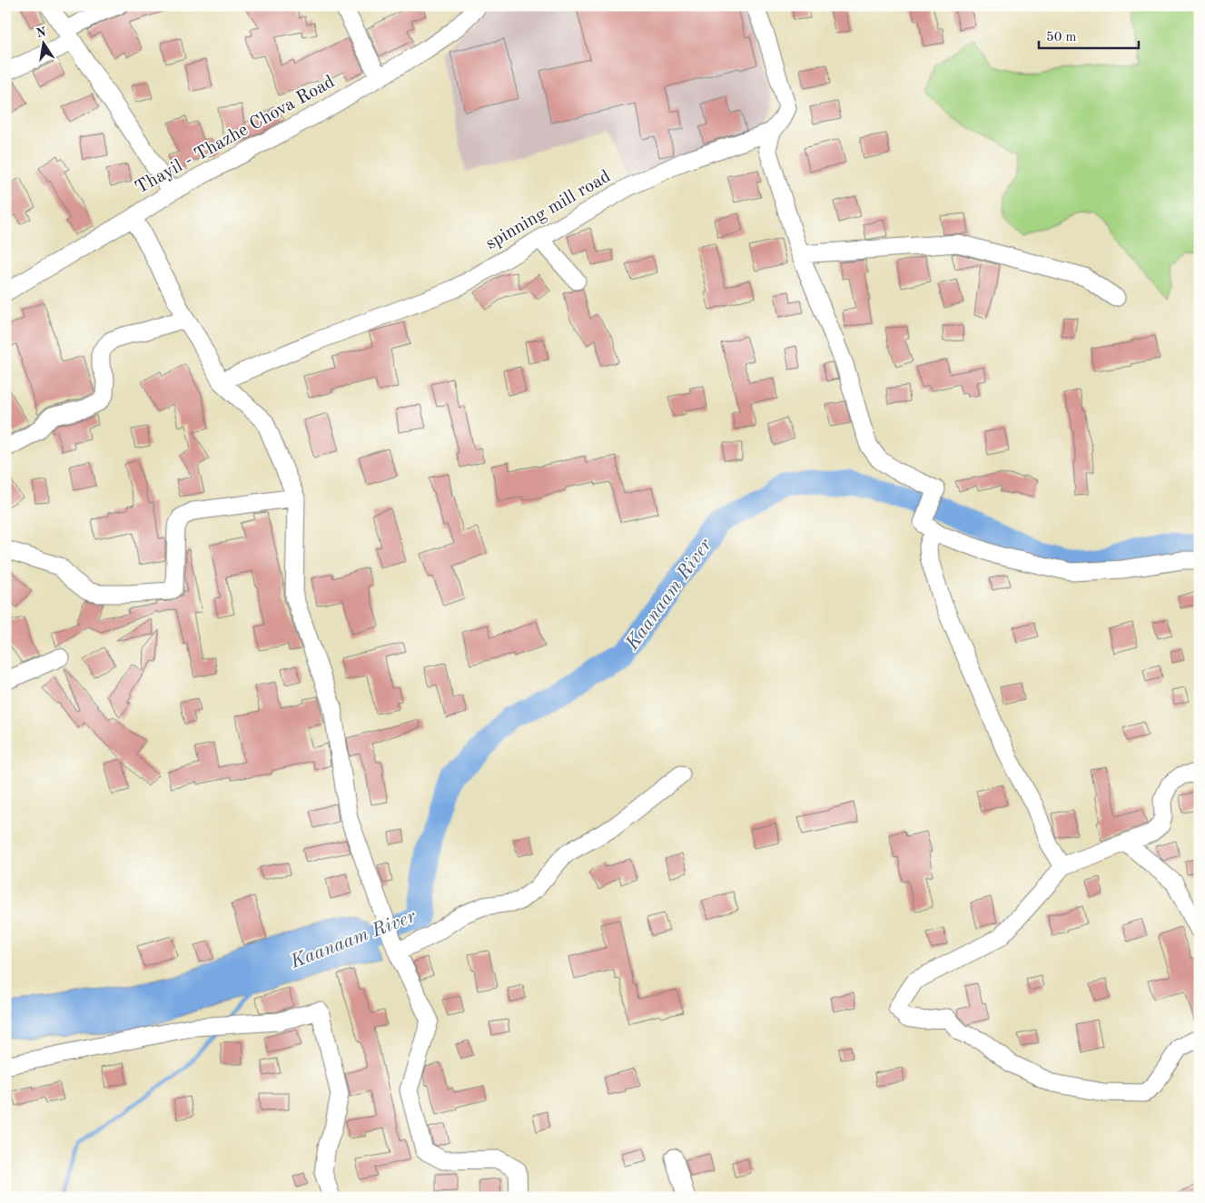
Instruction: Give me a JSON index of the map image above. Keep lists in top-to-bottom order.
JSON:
{
  "streets": {
    "street": ["Thayil - Thazhe Chova Road", "spinning mill road"]
  },
  "water": ["Kaanaam River"],
  "scale_bar": "50 m",
  "north": "top"
}
